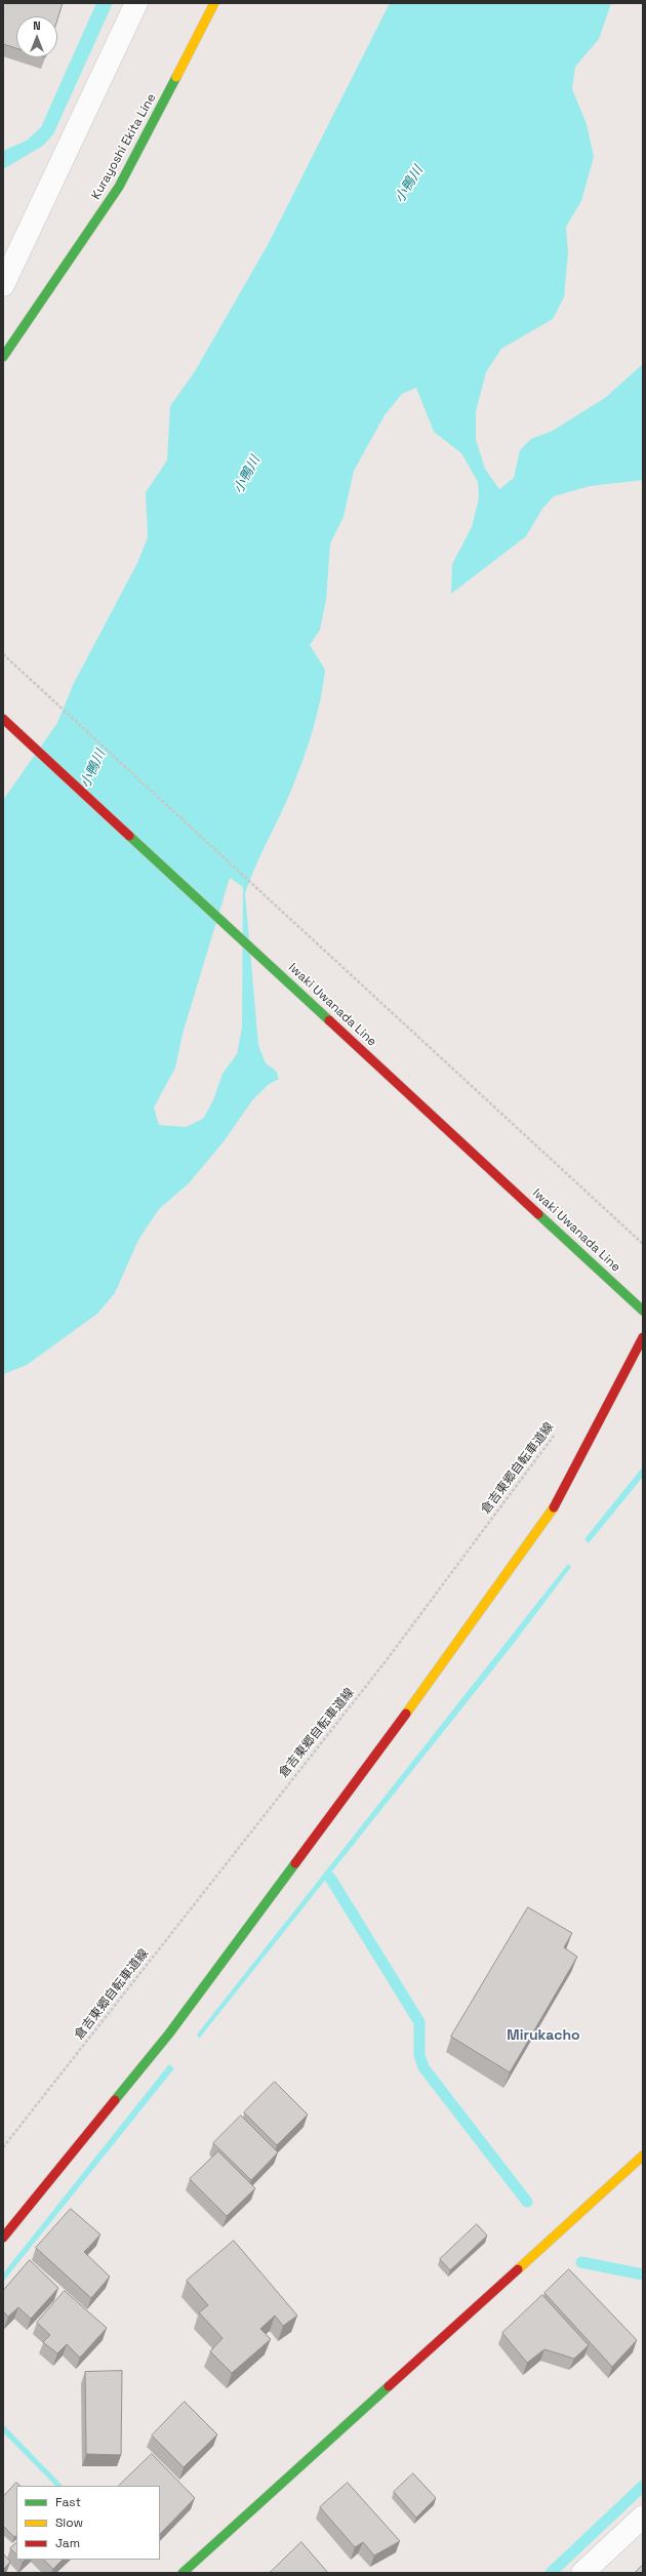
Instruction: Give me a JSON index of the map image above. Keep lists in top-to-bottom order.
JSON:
{
  "streets": {
    "street": ["Kurayoshi Ekita Line", "Iwaki Uwanada Line"],
    "path": ["倉吉東郷自転車道線"]
  },
  "districts": ["Mirukacho"],
  "water": ["小鴨川"],
  "legend": ["Fast", "Slow", "Jam"],
  "north": "top"
}
